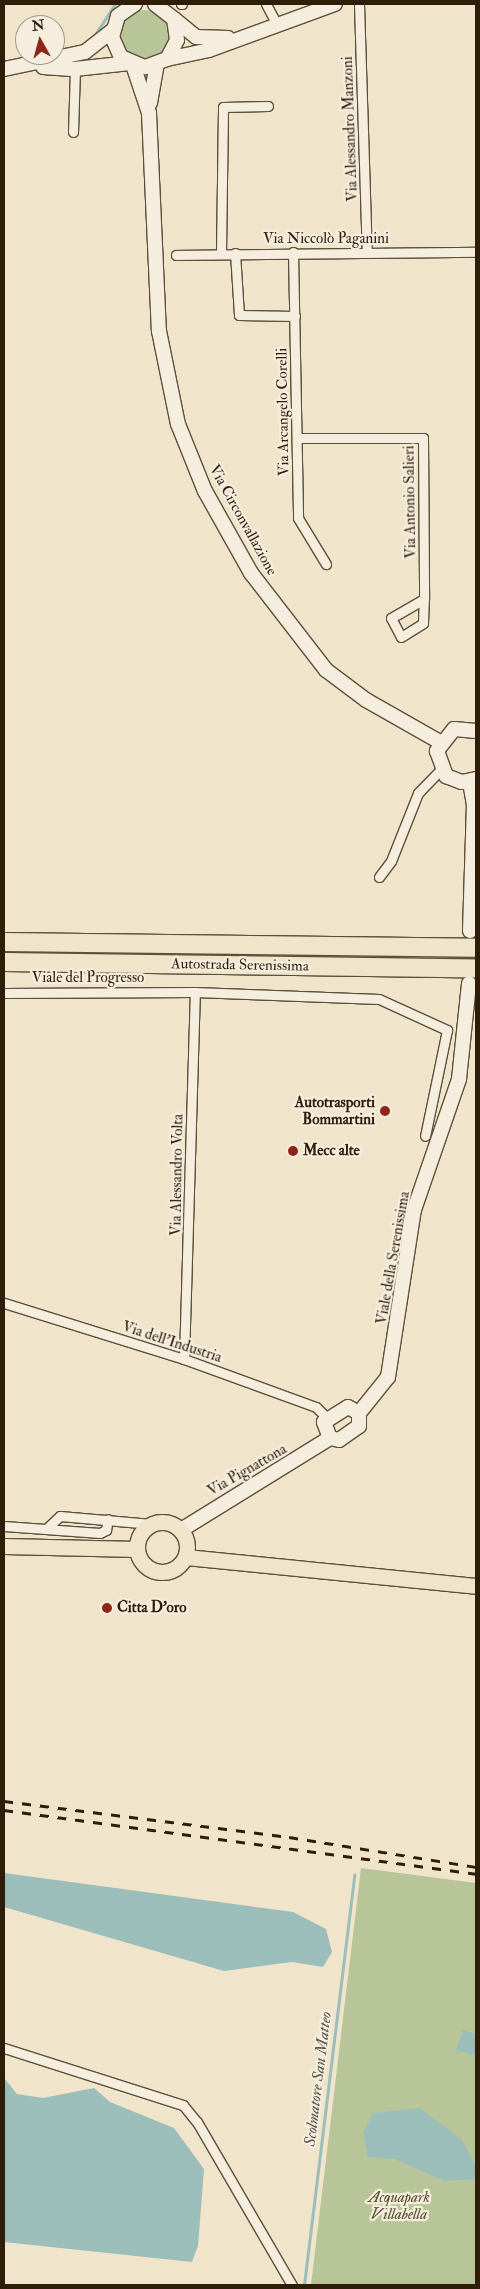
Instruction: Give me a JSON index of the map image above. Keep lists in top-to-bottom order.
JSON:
{
  "streets": {
    "highway": ["Autostrada Serenissima"],
    "street": [
      "Via Alessandro Manzoni",
      "Via Niccolò Paganini",
      "Via Arcangelo Corelli",
      "Via Antonio Salieri",
      "Via Circonvallazione",
      "Viale del Progresso",
      "Via Alessandro Volta",
      "Viale della Serenissima",
      "Via dell'Industria",
      "Via Pignattona"
    ]
  },
  "crossings": [
    ["Via Alessandro Manzoni", "Via Niccolò Paganini"],
    ["Via Niccolò Paganini", "Via Arcangelo Corelli"],
    ["Via Arcangelo Corelli", "Via Antonio Salieri"],
    ["Autostrada Serenissima", "Viale della Serenissima"],
    ["Viale del Progresso", "Via Alessandro Volta"],
    ["Via Alessandro Volta", "Via dell'Industria"],
    ["Viale della Serenissima", "Via dell'Industria"],
    ["Viale della Serenissima", "Via Pignattona"],
    ["Via dell'Industria", "Via Pignattona"]
  ],
  "water": ["Scolmatore San Matteo"],
  "parks": ["Acquapark Villabella"],
  "places": ["Autotrasporti Bommartini", "Mecc alte", "Citta D'oro"],
  "north": "top"
}
